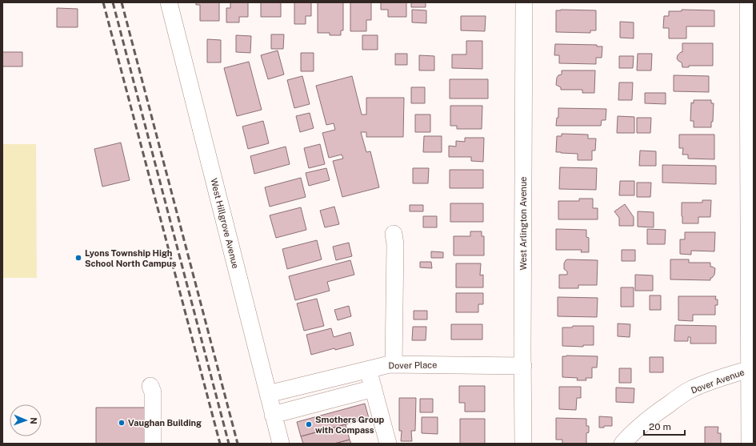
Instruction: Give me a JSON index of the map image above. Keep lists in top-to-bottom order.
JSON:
{
  "streets": {
    "street": [
      "West Hillgrove Avenue",
      "West Arlington Avenue",
      "Dover Place",
      "Dover Avenue"
    ]
  },
  "crossings": [
    ["West Hillgrove Avenue", "Dover Place"],
    ["West Arlington Avenue", "Dover Place"]
  ],
  "places": ["Lyons Township High School North Campus", "Vaughan Building", "Smothers Group with Compass"],
  "scale_bar": "20 m",
  "north": "right"
}
